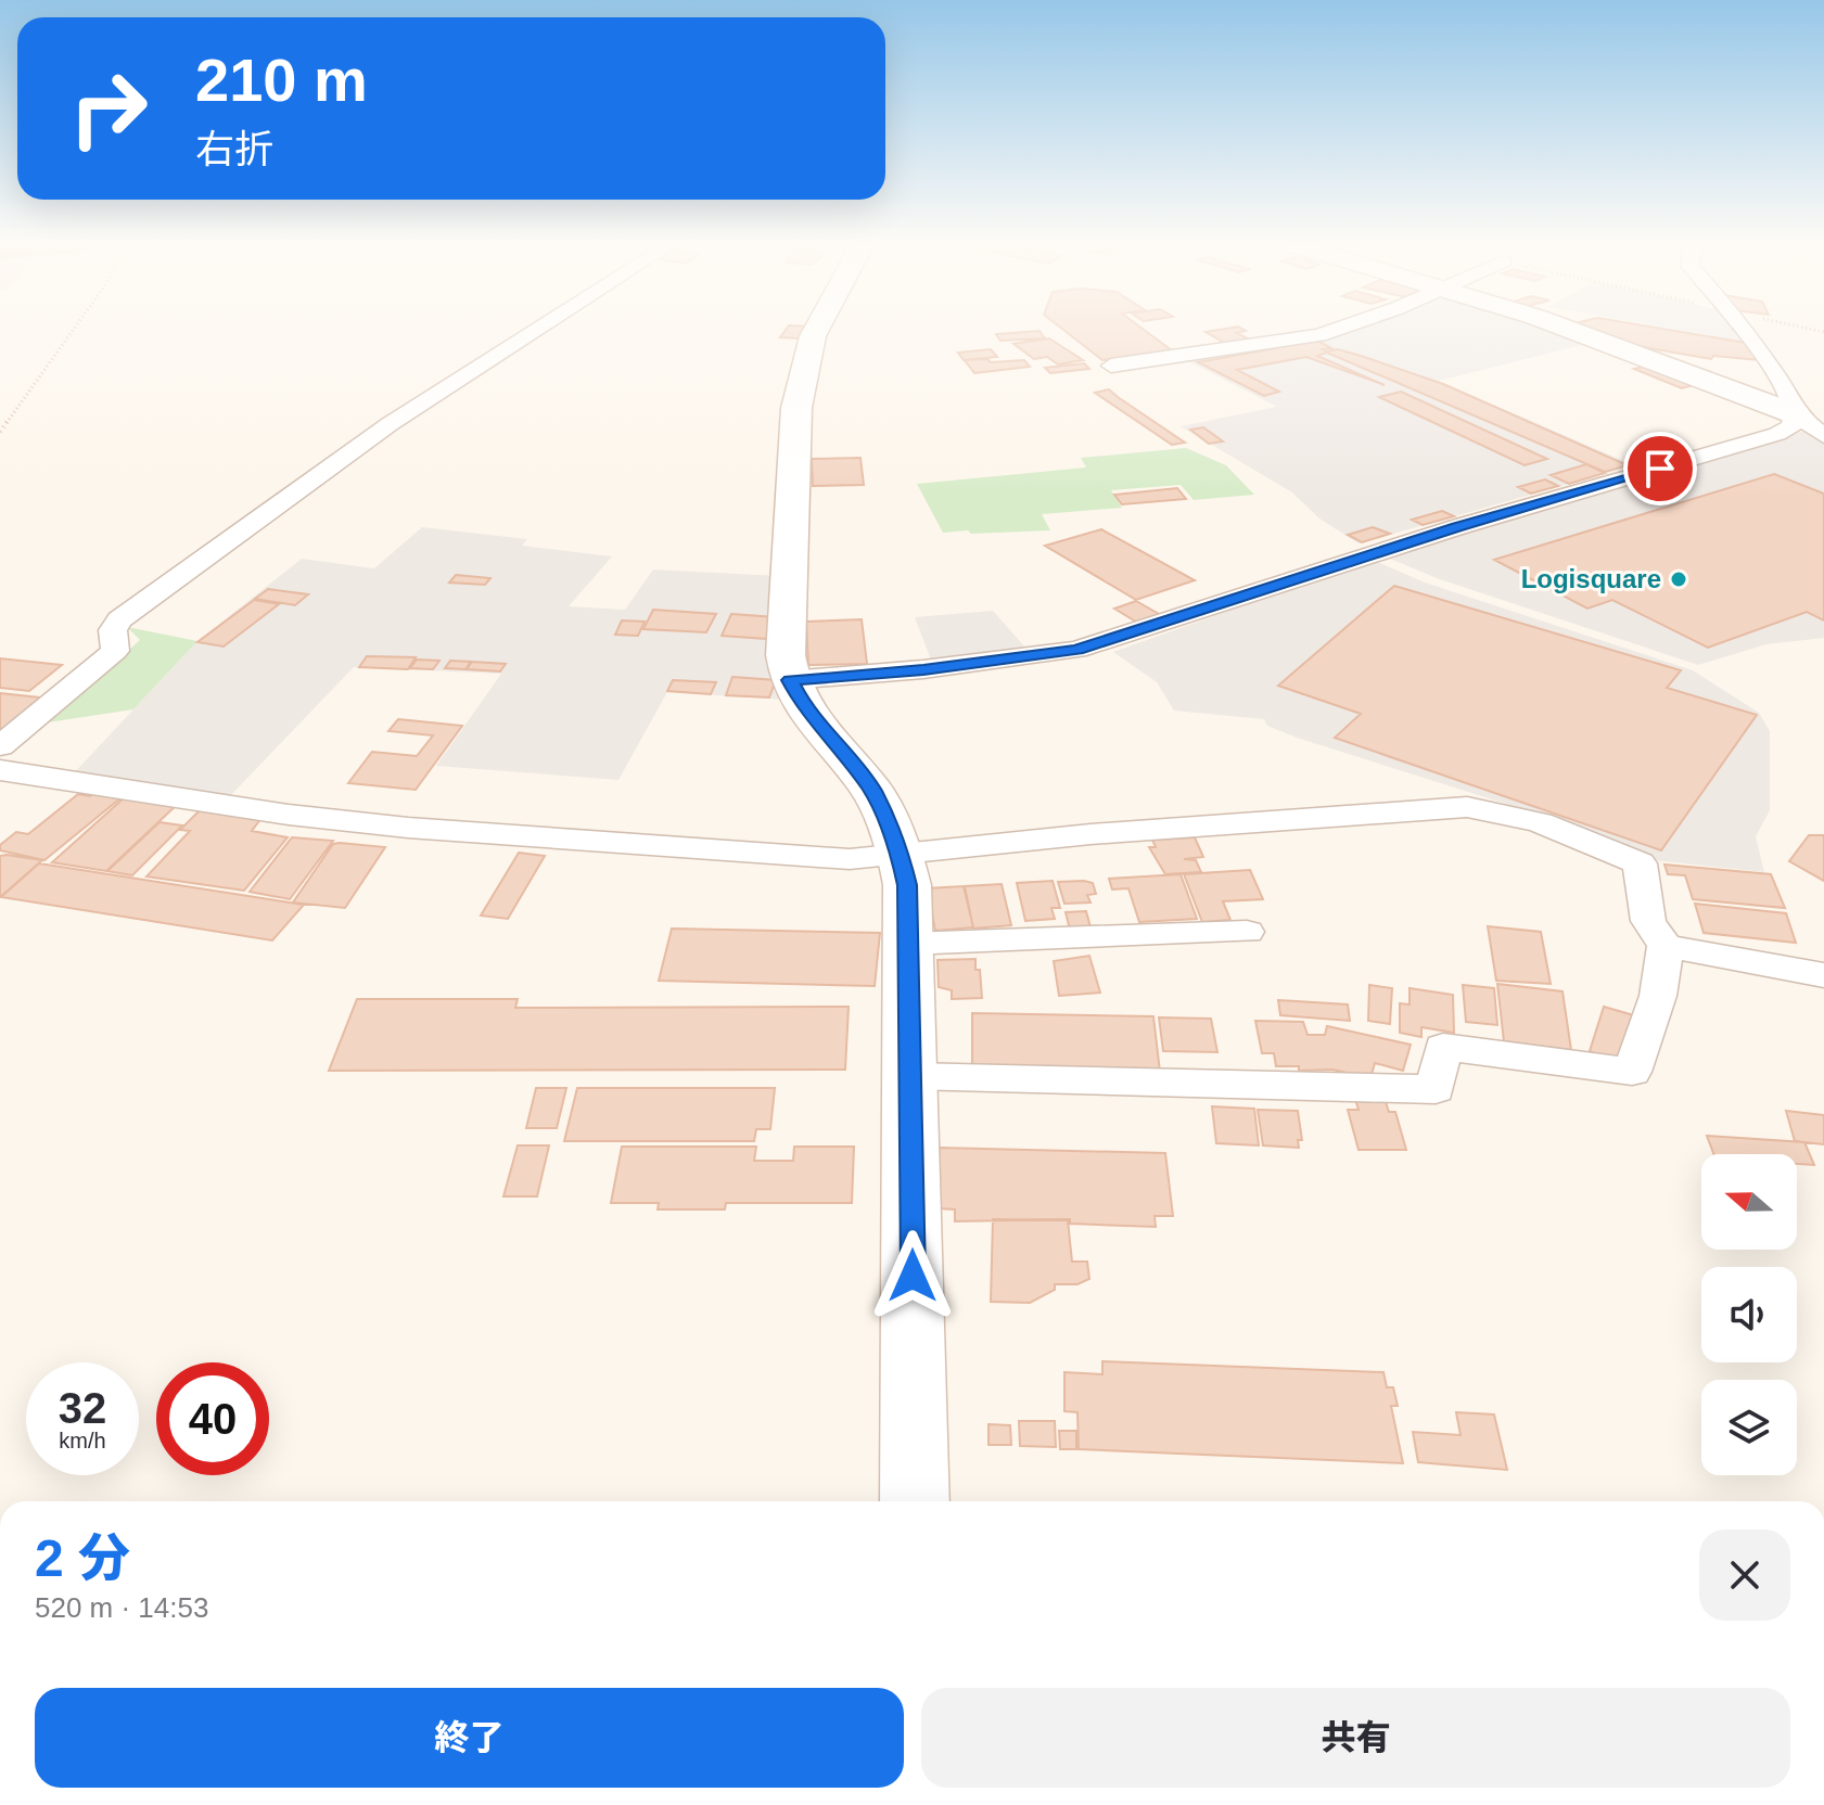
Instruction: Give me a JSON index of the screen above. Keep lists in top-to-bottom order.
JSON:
{
  "places": ["Logisquare"],
  "north": "left",
  "page": {
    "turn": ["210 m", "右折"],
    "speed": "32 km/h",
    "limit": "40",
    "heading": ["2 分", "520 m · 14:53"],
    "buttons": ["終了", "共有"]
  }
}
